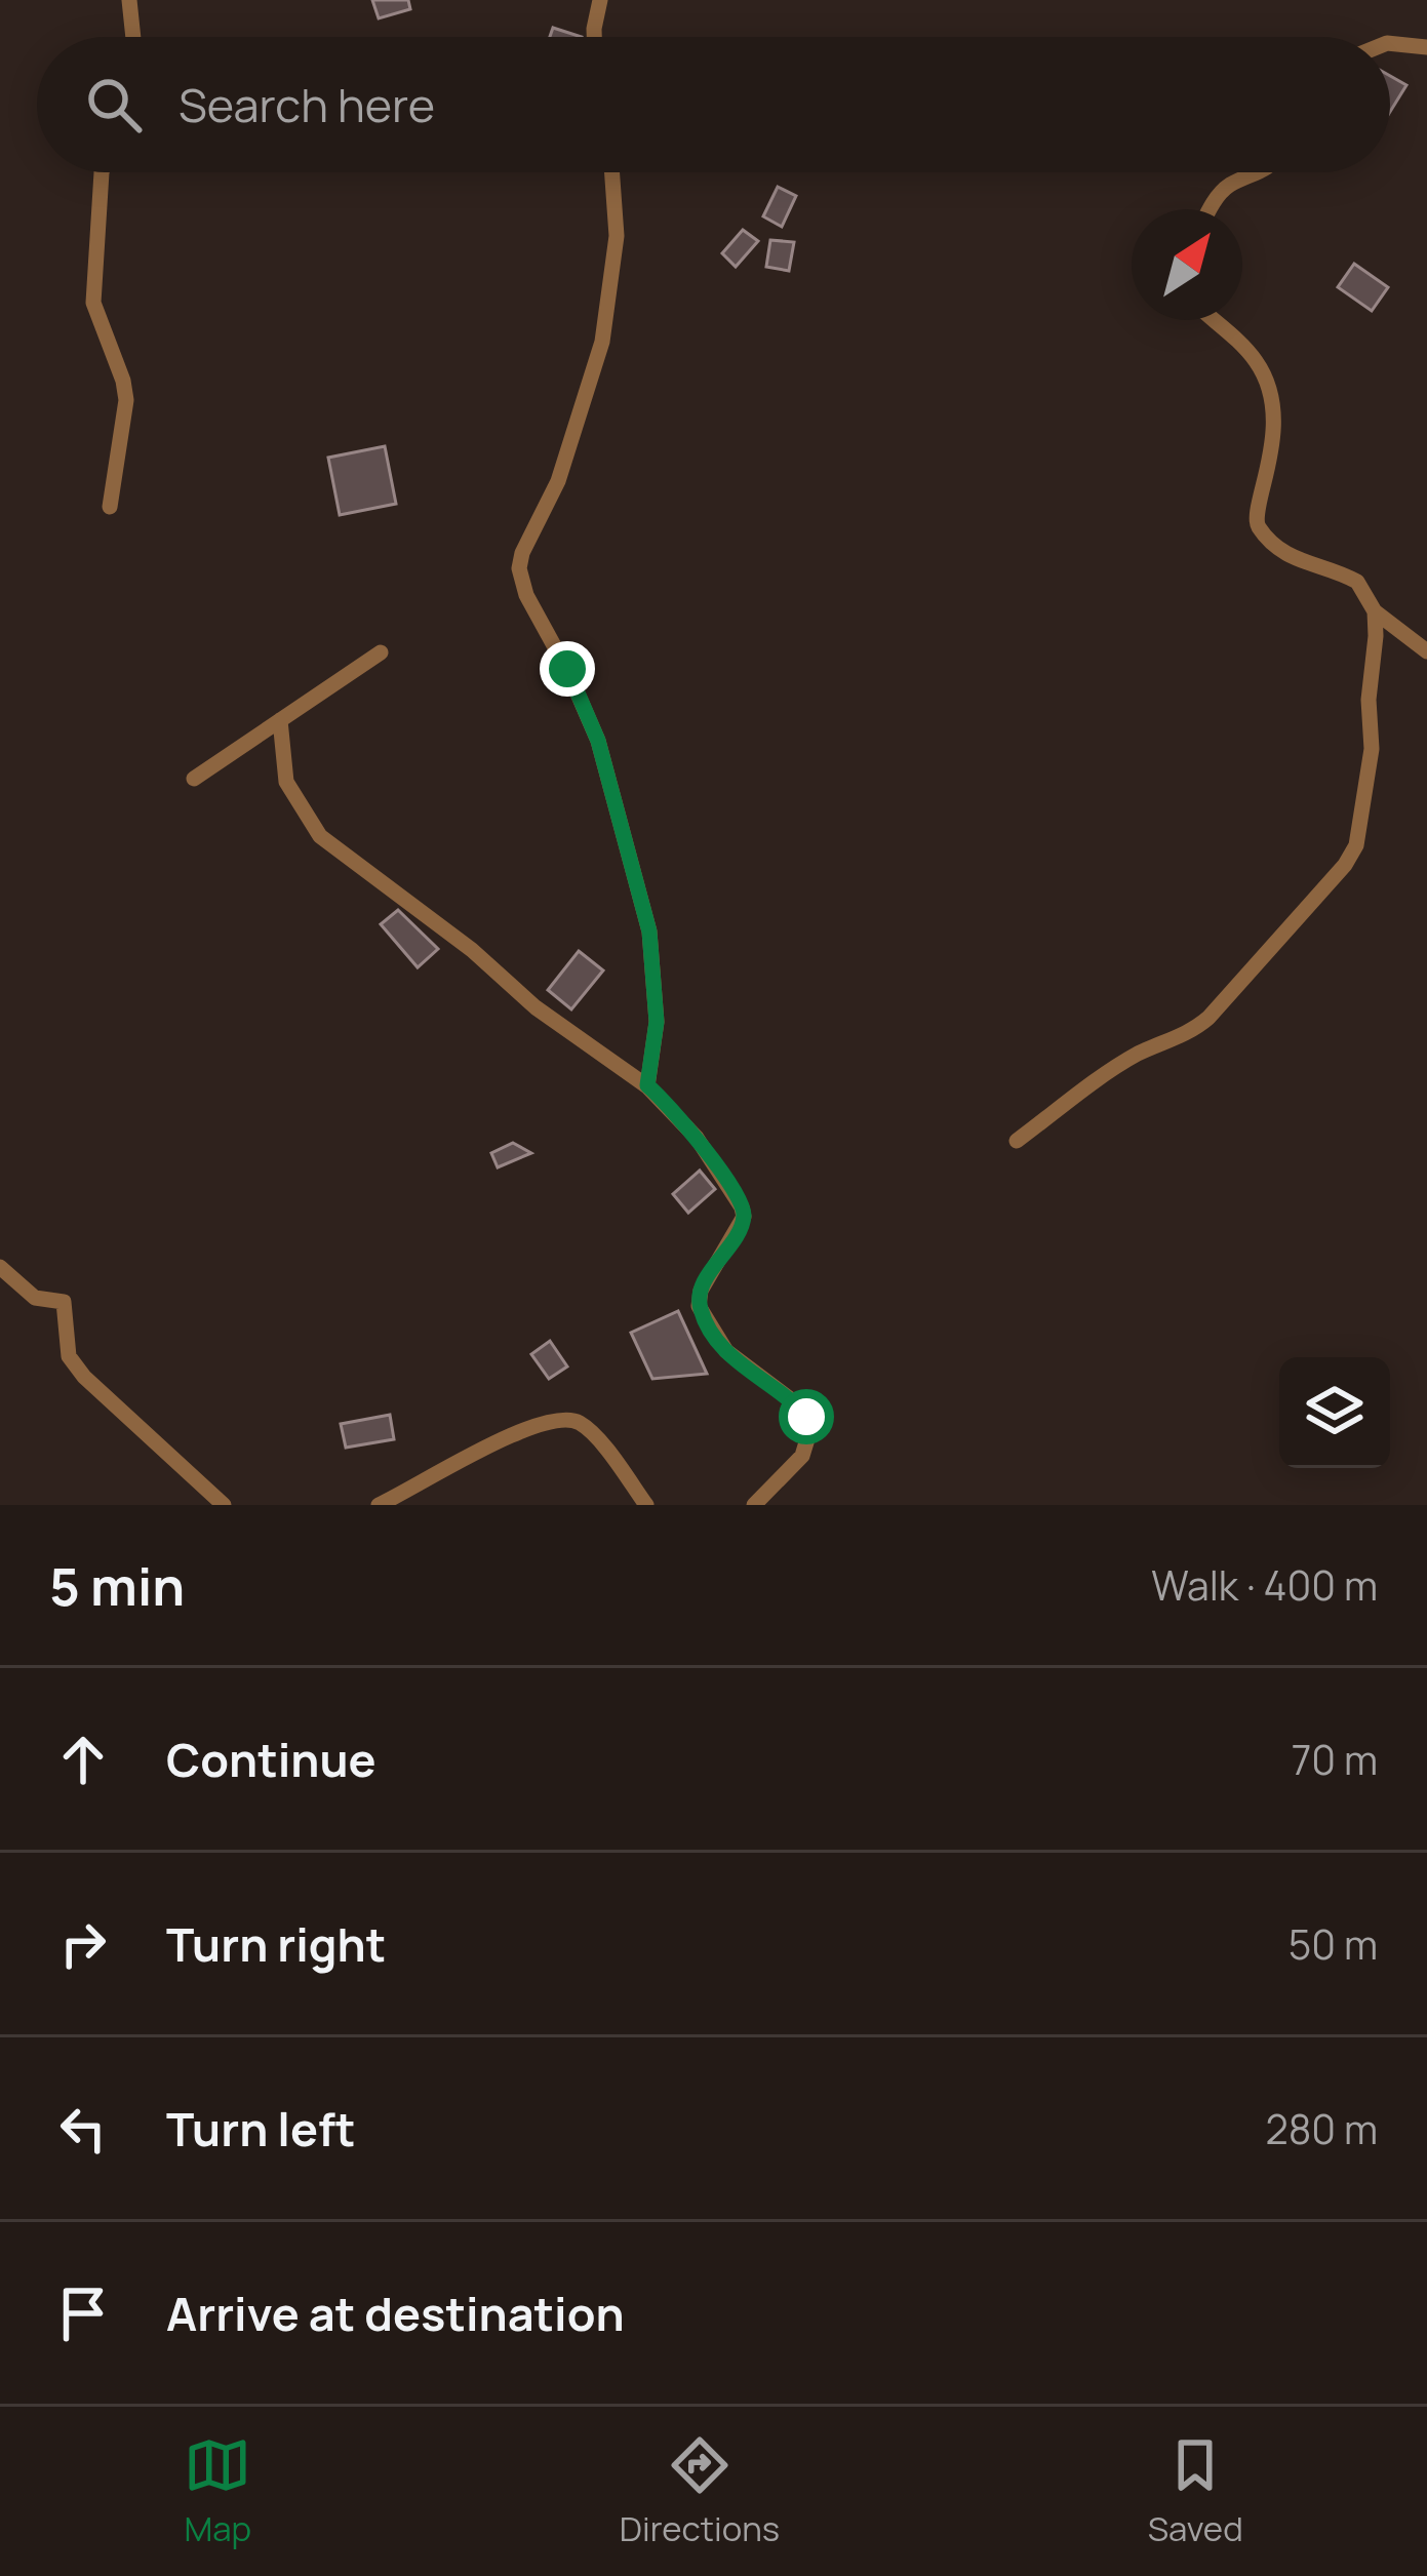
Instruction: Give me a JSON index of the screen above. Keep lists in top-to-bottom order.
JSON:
{
  "north": "top right",
  "page": {
    "search": "Search here",
    "heading": ["5 min", "Walk · 400 m"],
    "list": [
      ["Continue", "70 m"],
      ["Turn right", "50 m"],
      ["Turn left", "280 m"],
      "Arrive at destination"
    ],
    "nav": ["Map", "Directions", "Saved"]
  }
}
